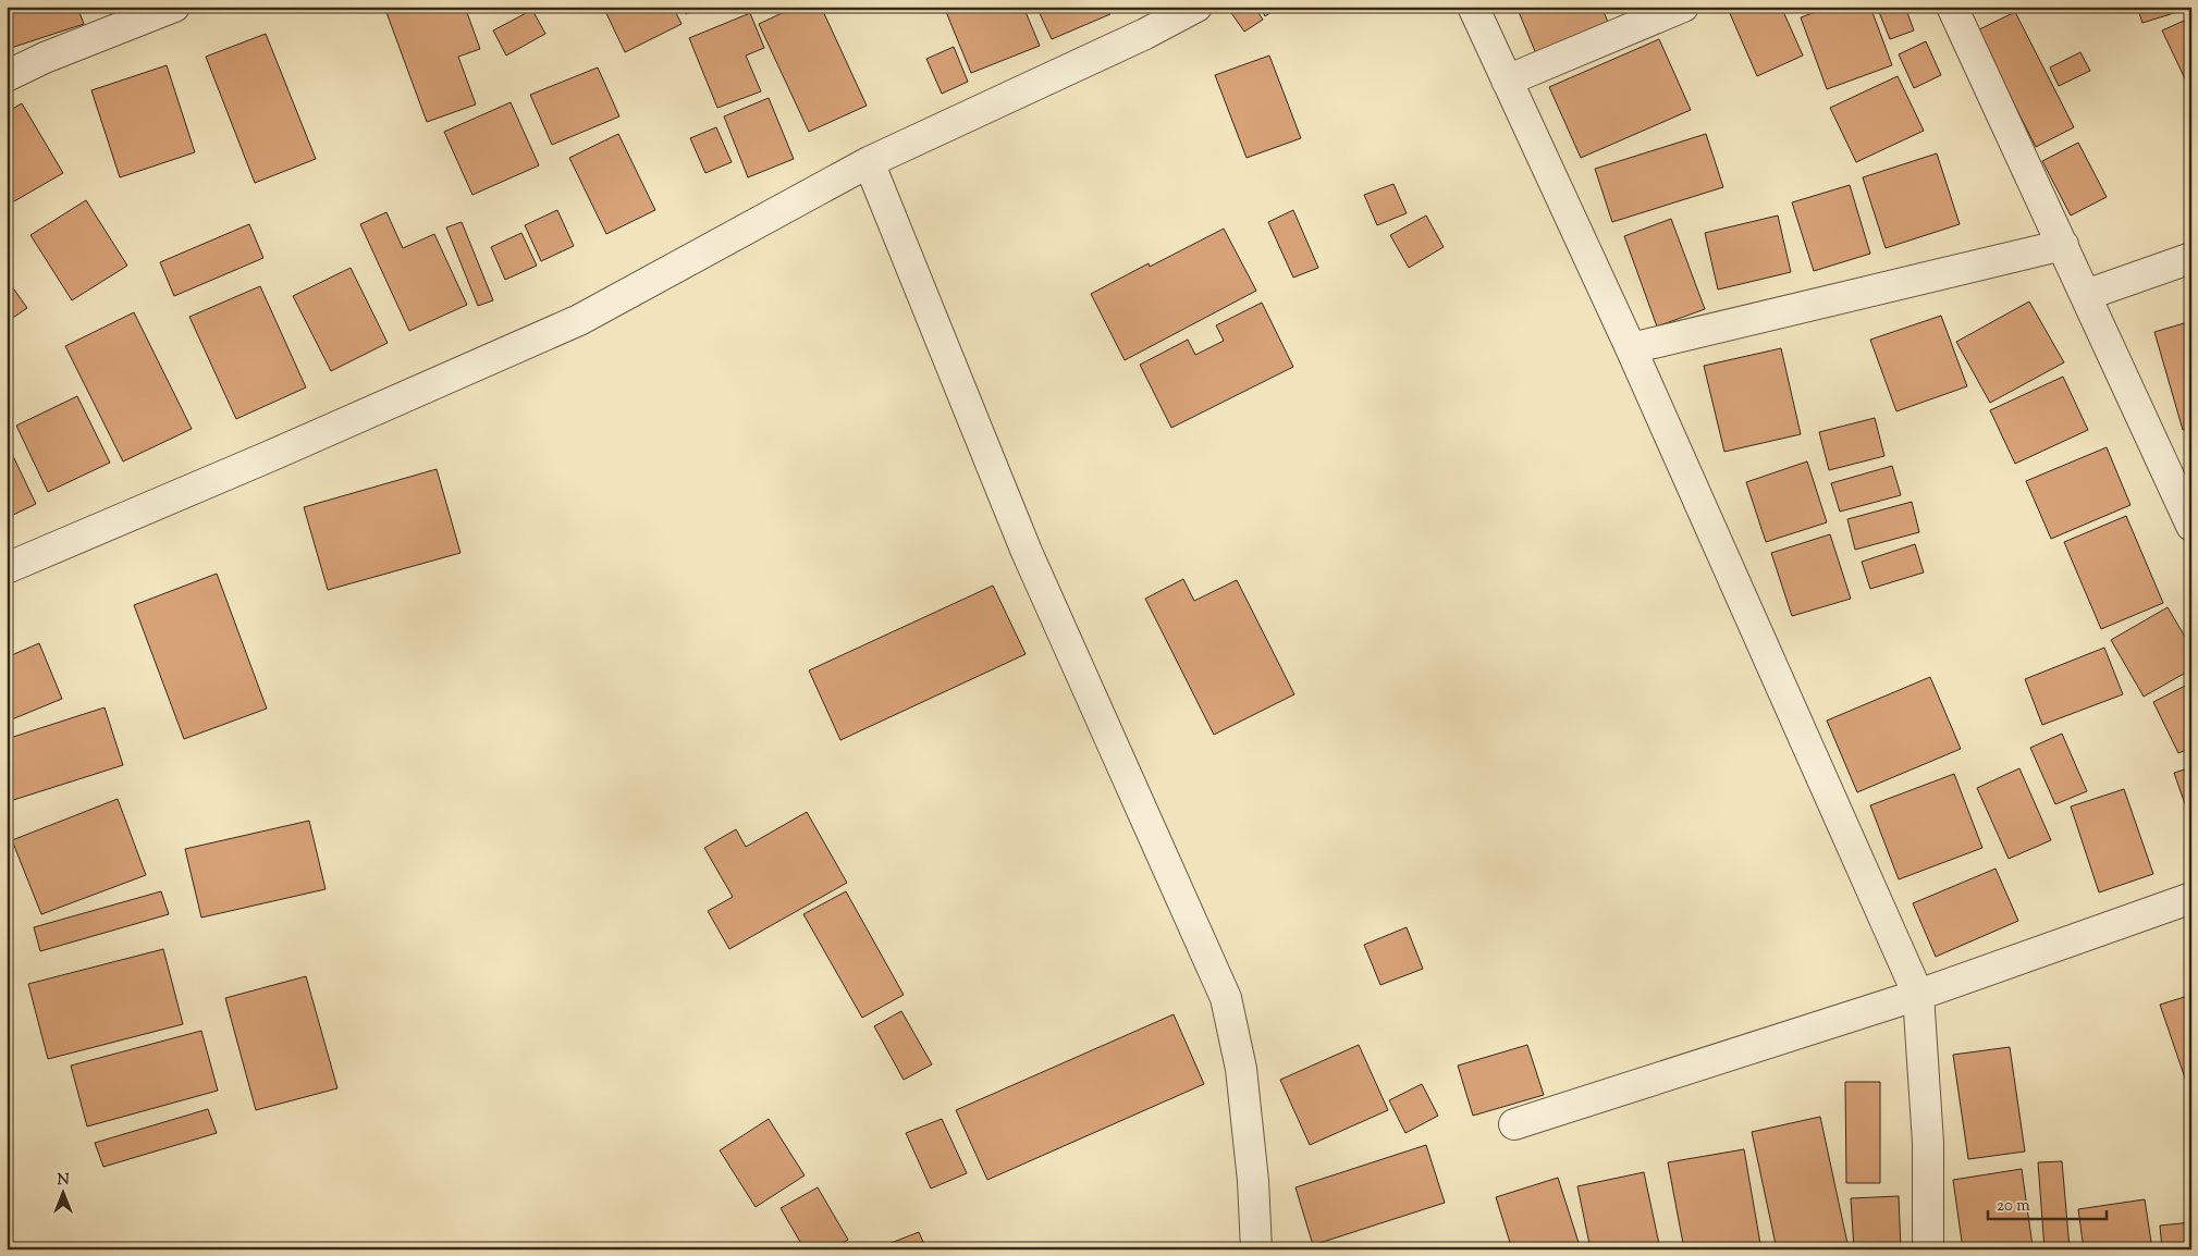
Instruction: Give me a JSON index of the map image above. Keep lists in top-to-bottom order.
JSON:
{
  "scale_bar": "20 m",
  "north": "top"
}
